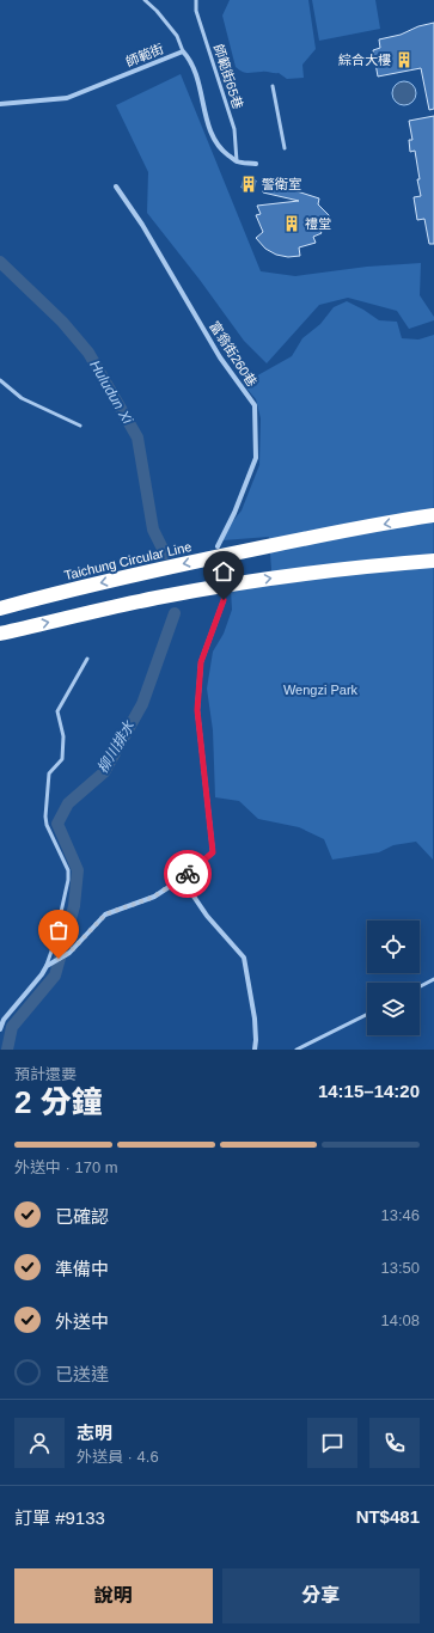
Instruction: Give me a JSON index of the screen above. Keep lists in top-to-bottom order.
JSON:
{
  "streets": {
    "highway": ["Taichung Circular Line"],
    "street": ["師範街", "富翁街260巷"],
    "lane": ["師範街65巷"]
  },
  "crossings": [
    ["師範街", "師範街65巷"]
  ],
  "water": ["Huludun Xi", "柳川排水"],
  "parks": ["Wengzi Park"],
  "places": {
    "building": ["綜合大樓", "警衛室", "禮堂"]
  },
  "page": {
    "heading": ["2 分鐘", "預計還要", "14:15–14:20"],
    "panel": [
      "志明",
      "外送員 · 4.6",
      "訂單 #9133",
      "NT$481"
    ],
    "bar": "外送中 · 170 m",
    "list": [
      ["已確認", "13:46"],
      ["準備中", "13:50"],
      ["外送中", "14:08"],
      "已送達"
    ],
    "buttons": ["說明", "分享"]
  }
}
